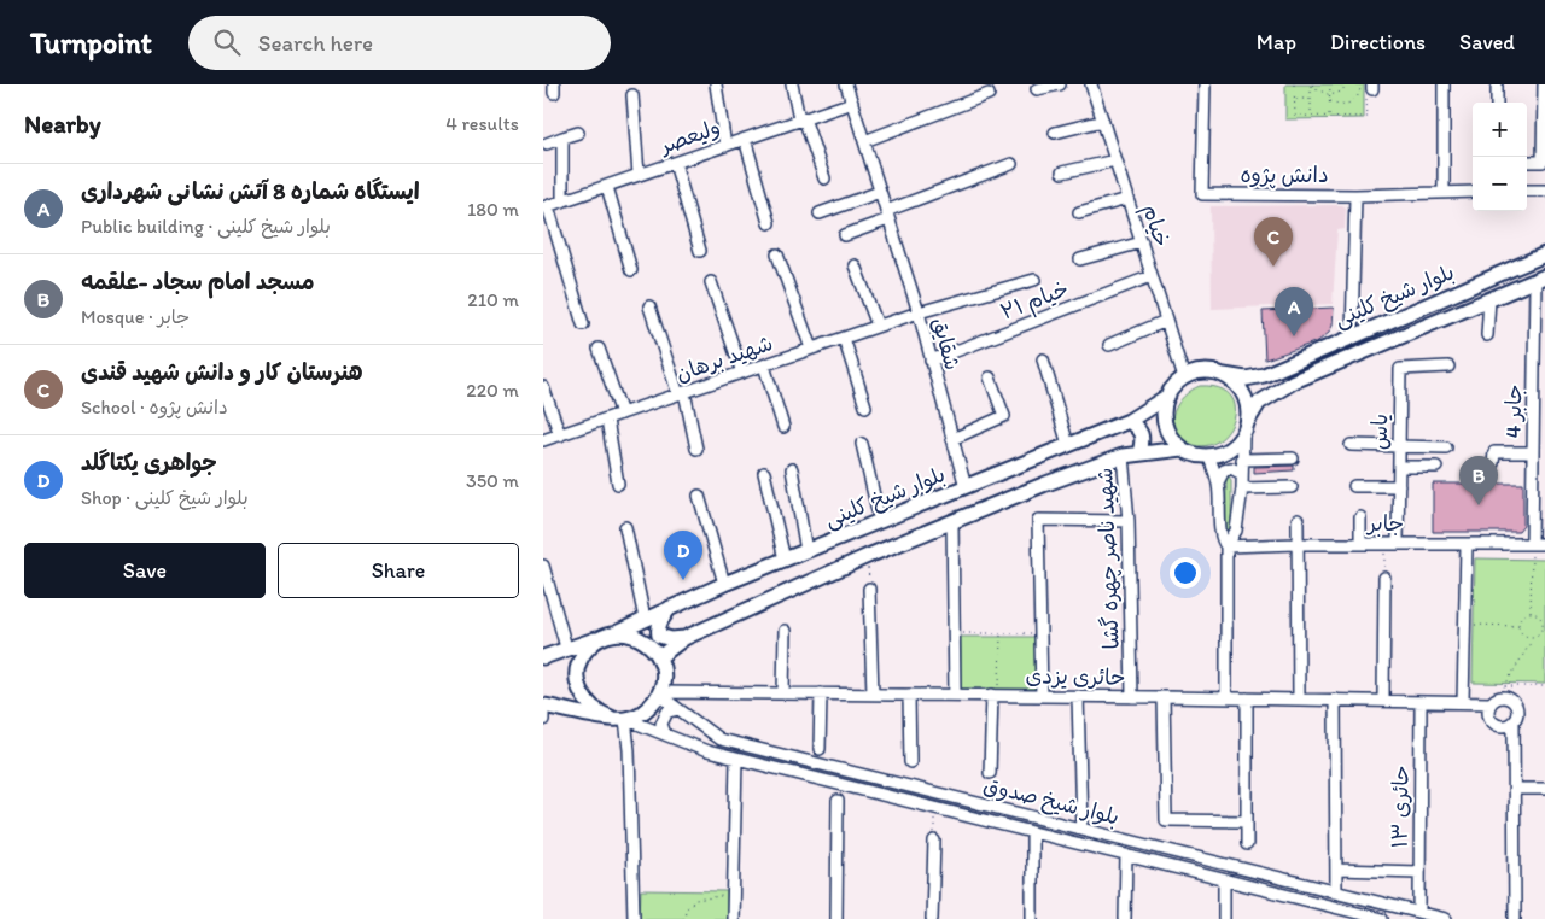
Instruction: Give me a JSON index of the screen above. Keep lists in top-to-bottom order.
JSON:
{
  "streets": {
    "main road": ["بلوار شیخ کلینی"],
    "street": [
      "ولیعصر",
      "دانش پژوه",
      "خیام",
      "خیام ۲۱",
      "شقایق",
      "شهید برهان",
      "جابر 4",
      "یاس",
      "جابر",
      "شهید ناصر چهره گشا",
      "حائری یزدی",
      "بلوار شیخ صدوق",
      "حائری ۱۳"
    ]
  },
  "crossings": [
    ["ولیعصر", "شقایق"],
    ["خیام", "بلوار شیخ کلینی"],
    ["خیام", "خیام ۲۱"],
    ["بلوار شیخ کلینی", "شقایق"],
    ["بلوار شیخ کلینی", "جابر 4"],
    ["بلوار شیخ کلینی", "حائری یزدی"],
    ["بلوار شیخ کلینی", "بلوار شیخ صدوق"],
    ["خیام ۲۱", "شقایق"],
    ["شقایق", "شهید برهان"],
    ["جابر 4", "جابر"],
    ["یاس", "جابر"],
    ["شهید ناصر چهره گشا", "حائری یزدی"],
    ["حائری یزدی", "بلوار شیخ صدوق"],
    ["حائری یزدی", "حائری ۱۳"],
    ["بلوار شیخ صدوق", "حائری ۱۳"]
  ],
  "page": {
    "header": "Turnpoint",
    "search": "Search here",
    "nav": ["Map", "Directions", "Saved"],
    "heading": ["Nearby", "4 results"],
    "map_buttons": ["+", "−"],
    "list": [
      {
        "mark": "A",
        "name": "ایستگاه شماره 8 آتش نشانی شهرداری",
        "note": "Public building · بلوار شیخ کلینی",
        "value": "180 m"
      },
      {
        "mark": "B",
        "name": "مسجد امام سجاد -علقمه",
        "note": "Mosque · جابر",
        "value": "210 m"
      },
      {
        "mark": "C",
        "name": "هنرستان کار و دانش شهید قندی",
        "note": "School · دانش پژوه",
        "value": "220 m"
      },
      {
        "mark": "D",
        "name": "جواهری یکتاگلد",
        "note": "Shop · بلوار شیخ کلینی",
        "value": "350 m"
      }
    ],
    "pins": [
      "C",
      "A",
      "B",
      "D"
    ],
    "buttons": ["Save", "Share"]
  }
}
